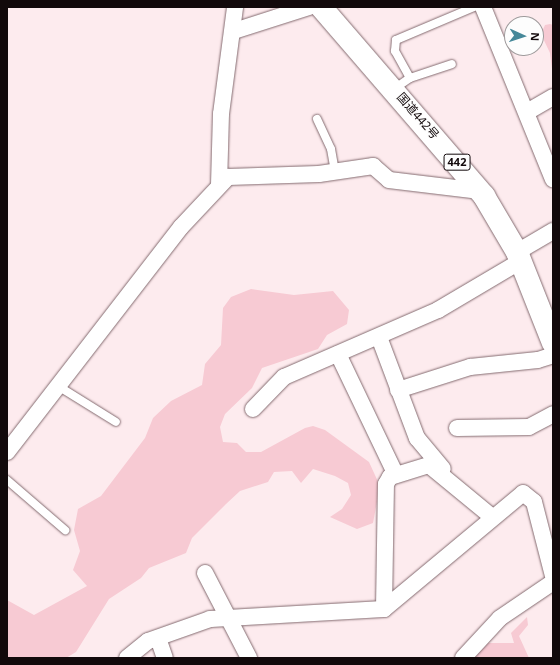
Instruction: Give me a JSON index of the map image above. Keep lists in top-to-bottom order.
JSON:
{
  "streets": {
    "highway": ["国道442号", "442"]
  },
  "north": "right"
}
